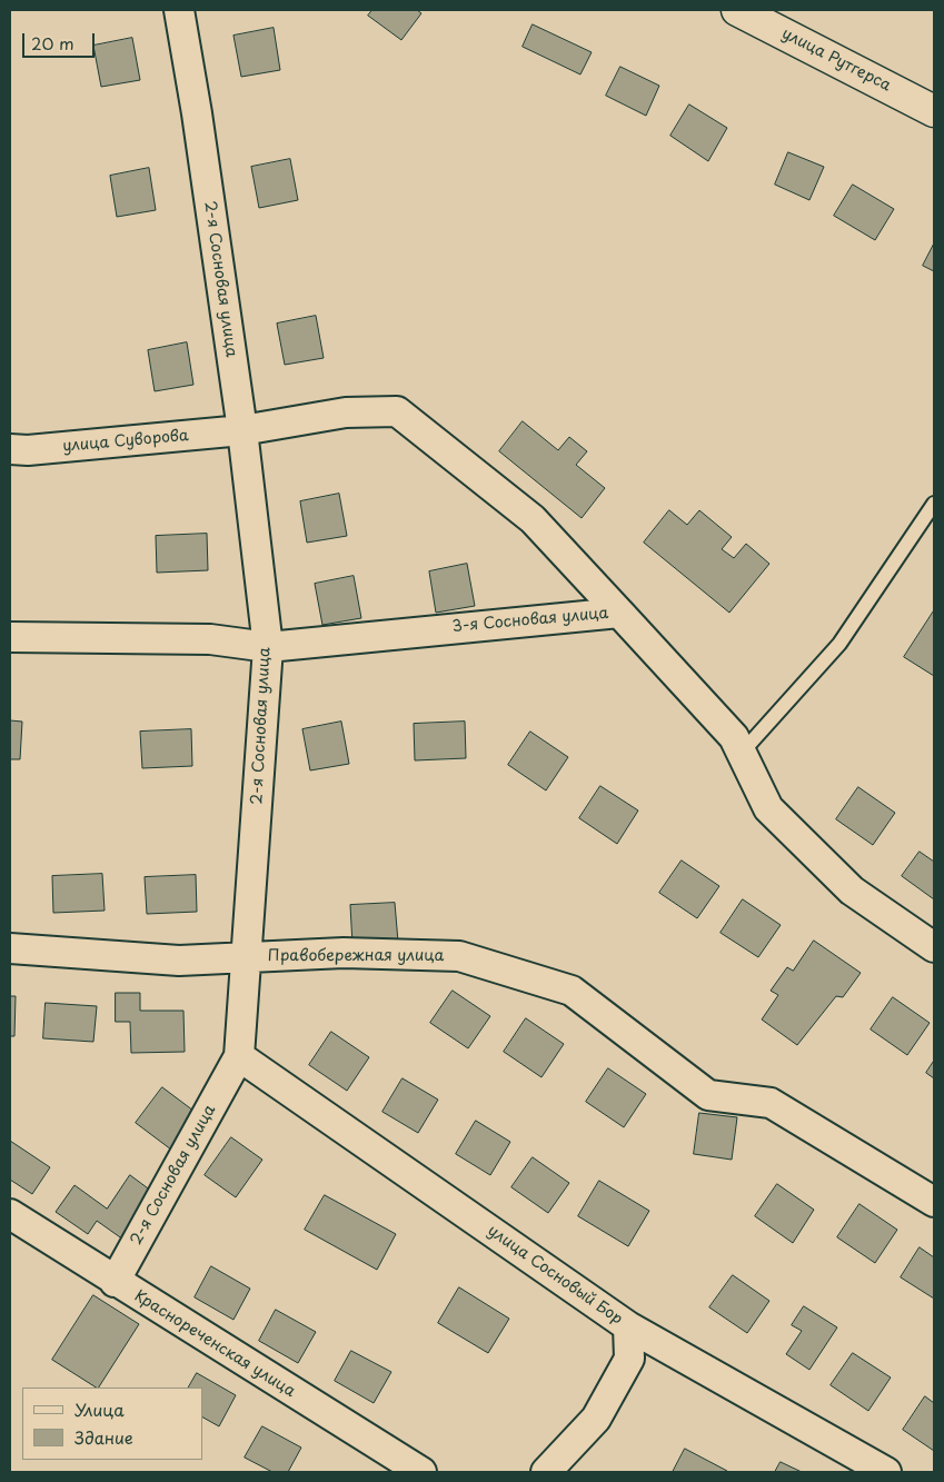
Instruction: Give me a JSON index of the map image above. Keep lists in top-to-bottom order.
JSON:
{
  "streets": {
    "main road": ["улица Рутгерса"],
    "street": [
      "2-я Сосновая улица",
      "улица Суворова",
      "3-я Сосновая улица",
      "Правобережная улица",
      "улица Сосновый Бор",
      "Краснореченская улица"
    ]
  },
  "crossings": [
    ["2-я Сосновая улица", "улица Суворова"],
    ["2-я Сосновая улица", "3-я Сосновая улица"],
    ["2-я Сосновая улица", "Правобережная улица"],
    ["2-я Сосновая улица", "улица Сосновый Бор"],
    ["2-я Сосновая улица", "Краснореченская улица"],
    ["улица Суворова", "3-я Сосновая улица"]
  ],
  "legend": ["Улица", "Здание"],
  "scale_bar": "20 m"
}
